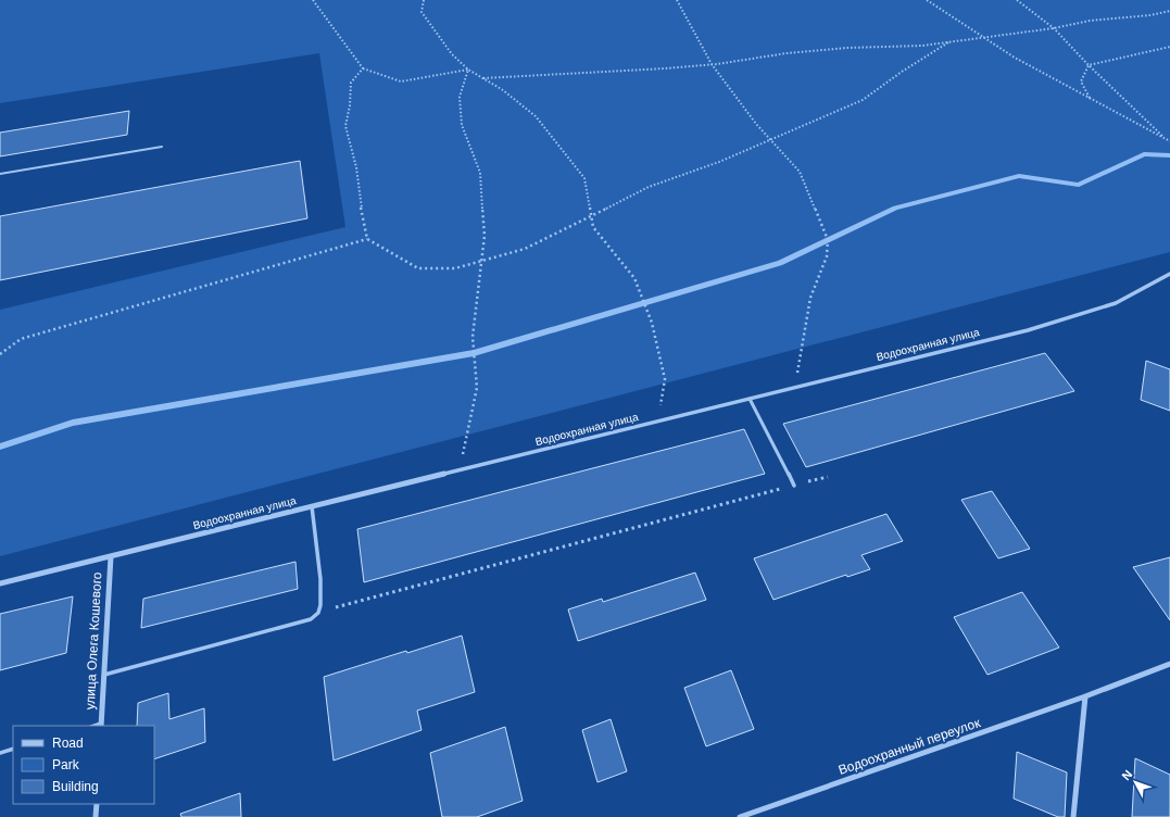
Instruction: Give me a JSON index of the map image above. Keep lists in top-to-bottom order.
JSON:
{
  "streets": {
    "street": ["Водоохранная улица", "улица Олега Кошевого", "Водоохранный переулок"]
  },
  "crossings": [
    ["Водоохранная улица", "улица Олега Кошевого"]
  ],
  "legend": ["Road", "Park", "Building"],
  "north": "top left"
}
